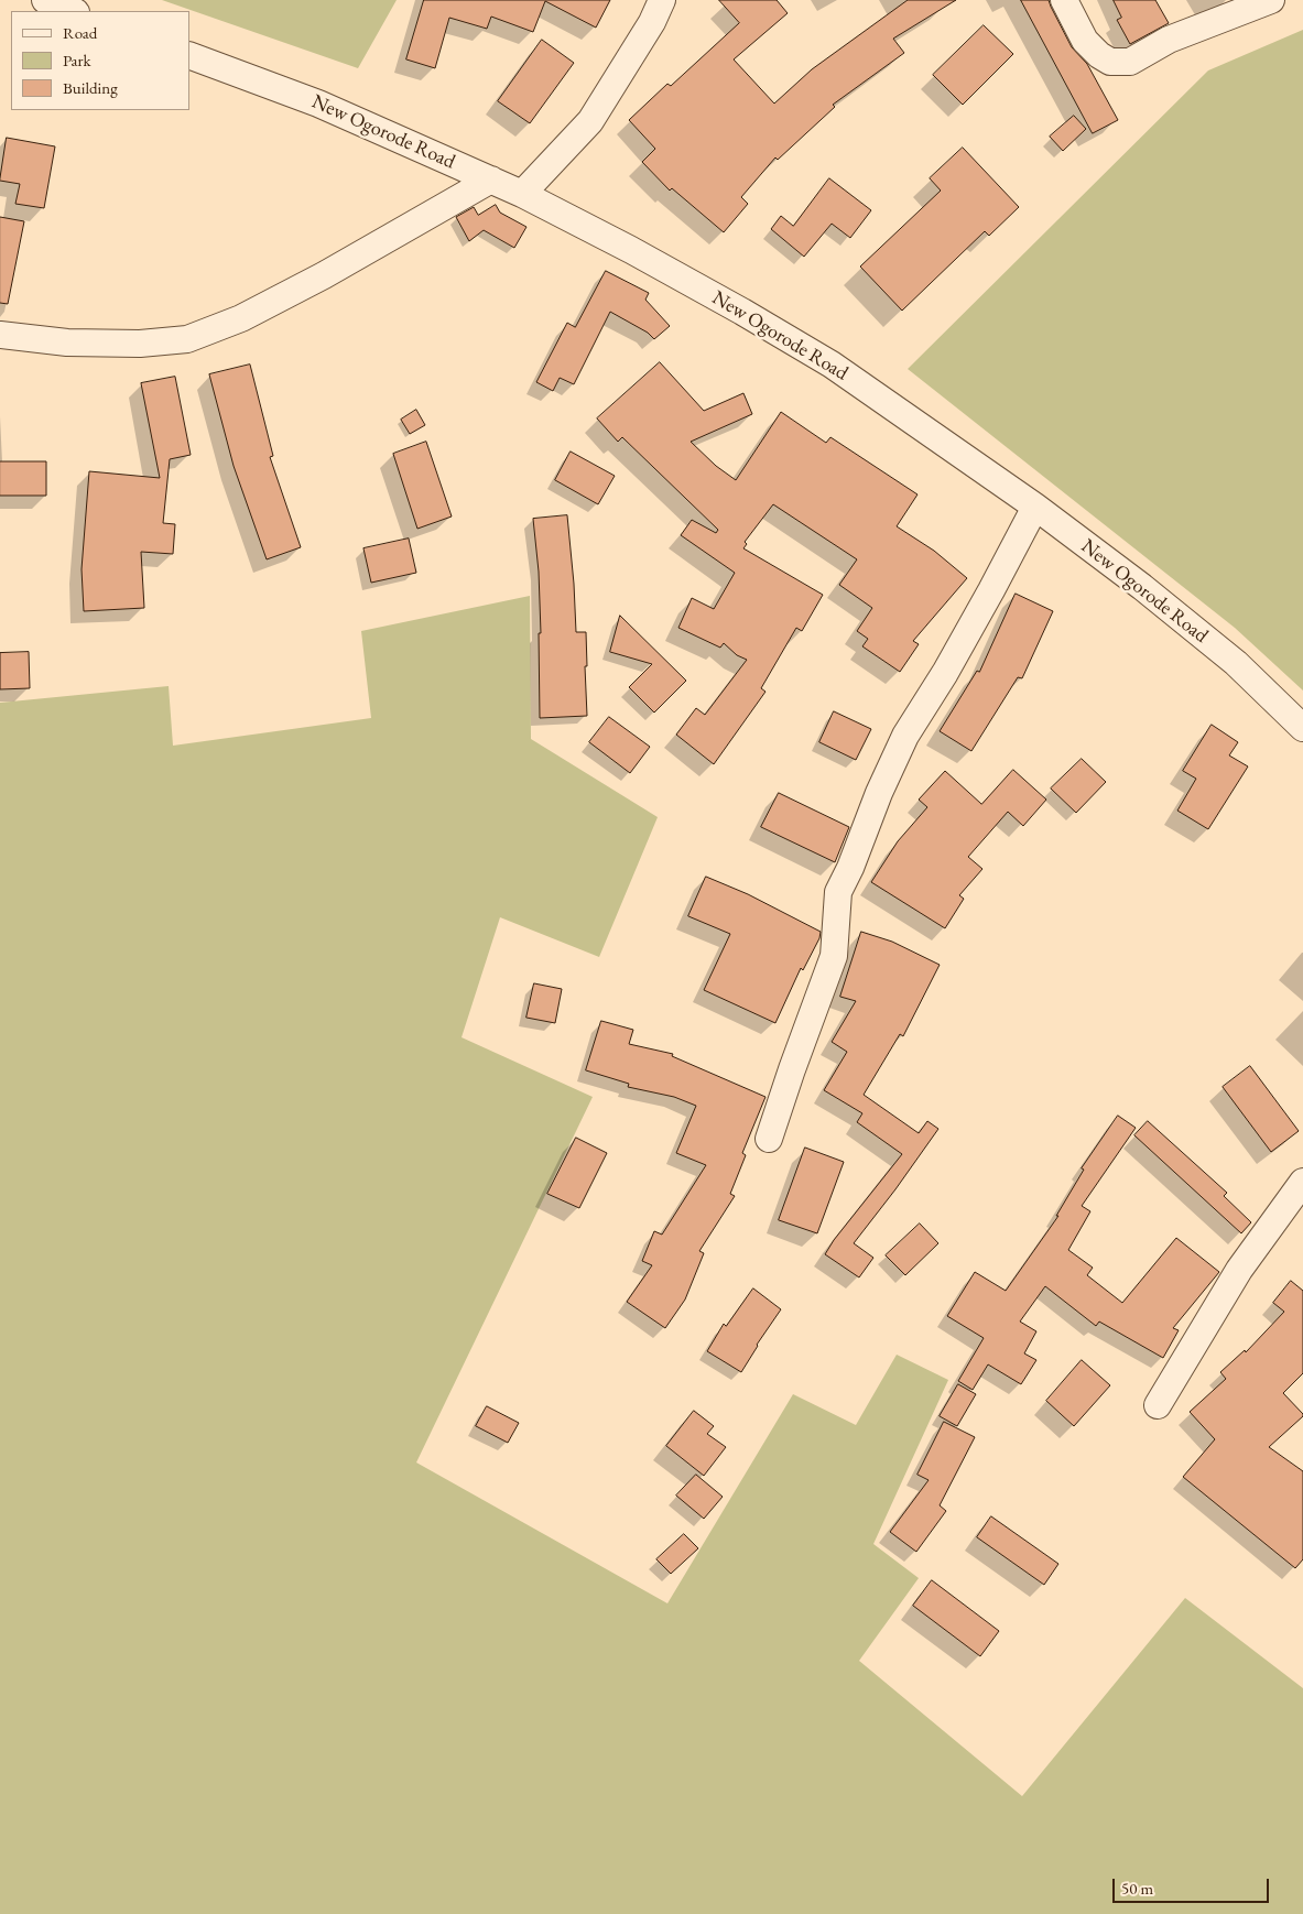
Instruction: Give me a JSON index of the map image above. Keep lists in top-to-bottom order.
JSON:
{
  "streets": {
    "street": ["New Ogorode Road"]
  },
  "legend": ["Road", "Park", "Building"],
  "scale_bar": "50 m"
}
